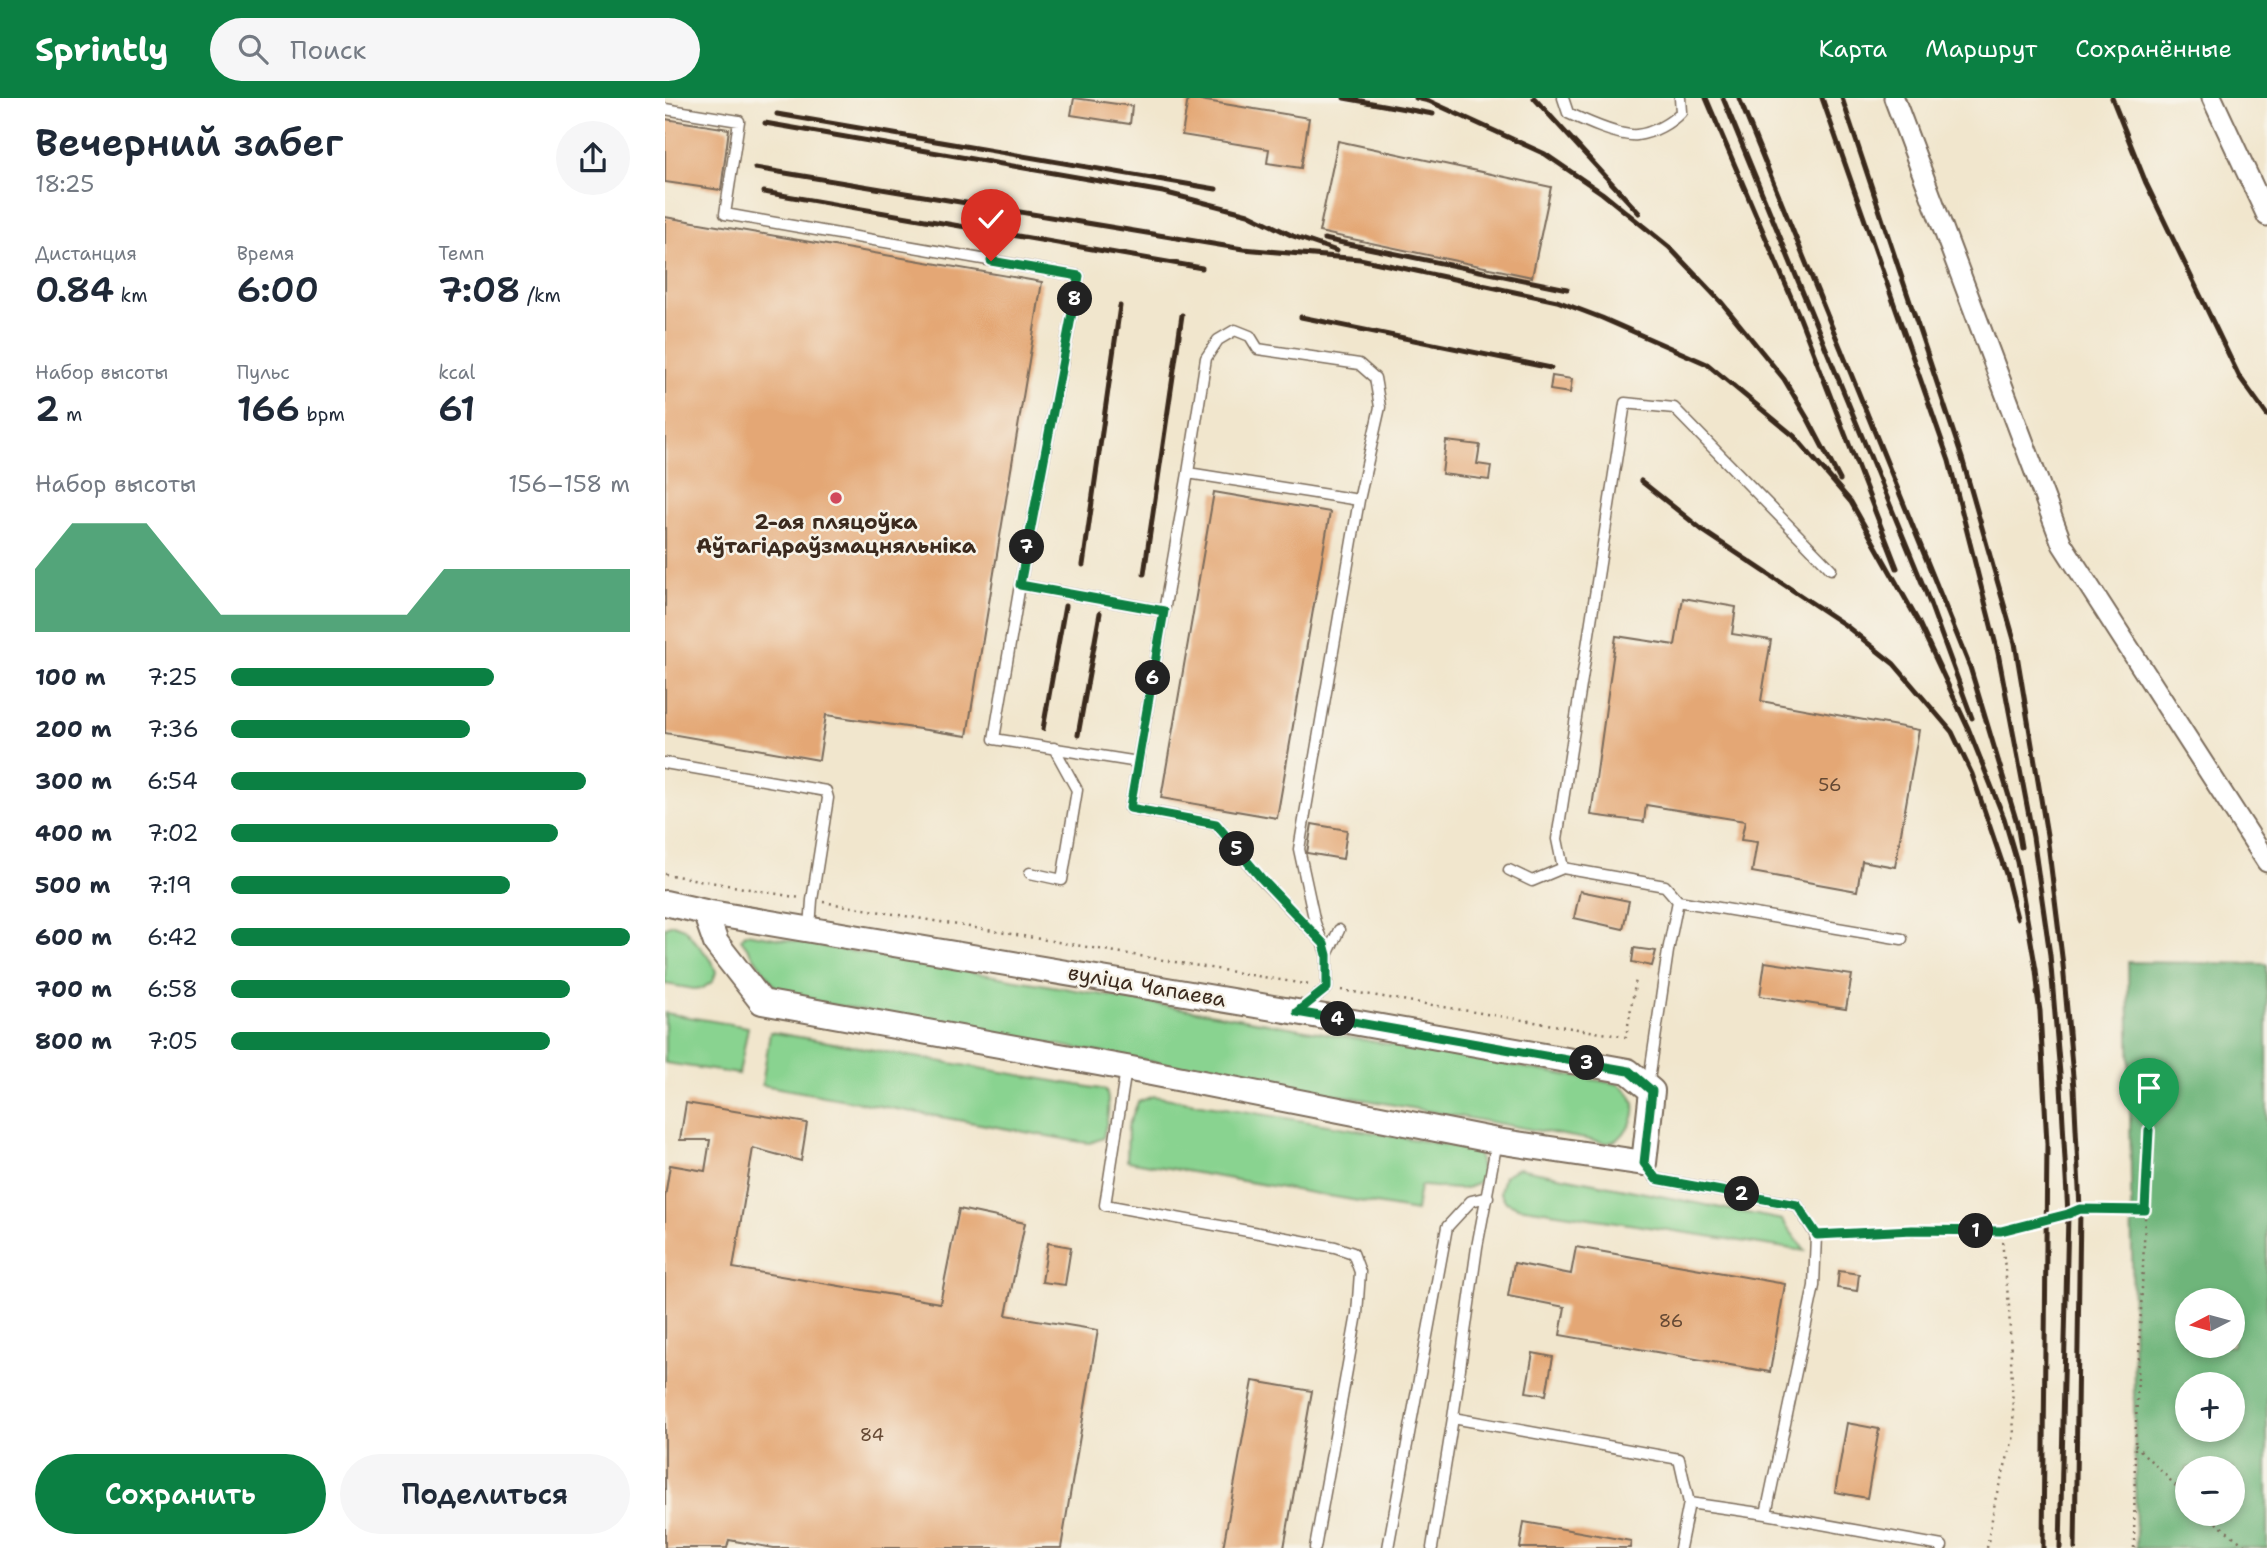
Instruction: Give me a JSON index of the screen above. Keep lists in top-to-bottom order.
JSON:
{
  "streets": {
    "street": ["вуліца Чапаева"]
  },
  "places": ["2-ая пляцоўка Аўтагідраўзмацняльніка"],
  "house_numbers": ["56", "86", "84"],
  "north": "left",
  "page": {
    "header": "Sprintly",
    "search": "Поиск",
    "nav": ["Карта", "Маршрут", "Сохранённые"],
    "heading": ["Вечерний забег", "18:25"],
    "stats": [
      ["Дистанция", "0.84 km"],
      ["Время", "6:00"],
      ["Темп", "7:08 /km"],
      ["Набор высоты", "2 m"],
      ["Пульс", "166 bpm"],
      ["kcal", "61"]
    ],
    "pins": [
      "8",
      "7",
      "6",
      "5",
      "4",
      "3",
      "2",
      "1"
    ],
    "chart": ["Набор высоты", "156–158 m"],
    "list": [
      {
        "name": "100 m",
        "note": "7:25"
      },
      {
        "name": "200 m",
        "note": "7:36"
      },
      {
        "name": "300 m",
        "note": "6:54"
      },
      {
        "name": "400 m",
        "note": "7:02"
      },
      {
        "name": "500 m",
        "note": "7:19"
      },
      {
        "name": "600 m",
        "note": "6:42"
      },
      {
        "name": "700 m",
        "note": "6:58"
      },
      {
        "name": "800 m",
        "note": "7:05"
      }
    ],
    "map_buttons": ["+", "−"],
    "buttons": ["Сохранить", "Поделиться"]
  }
}
